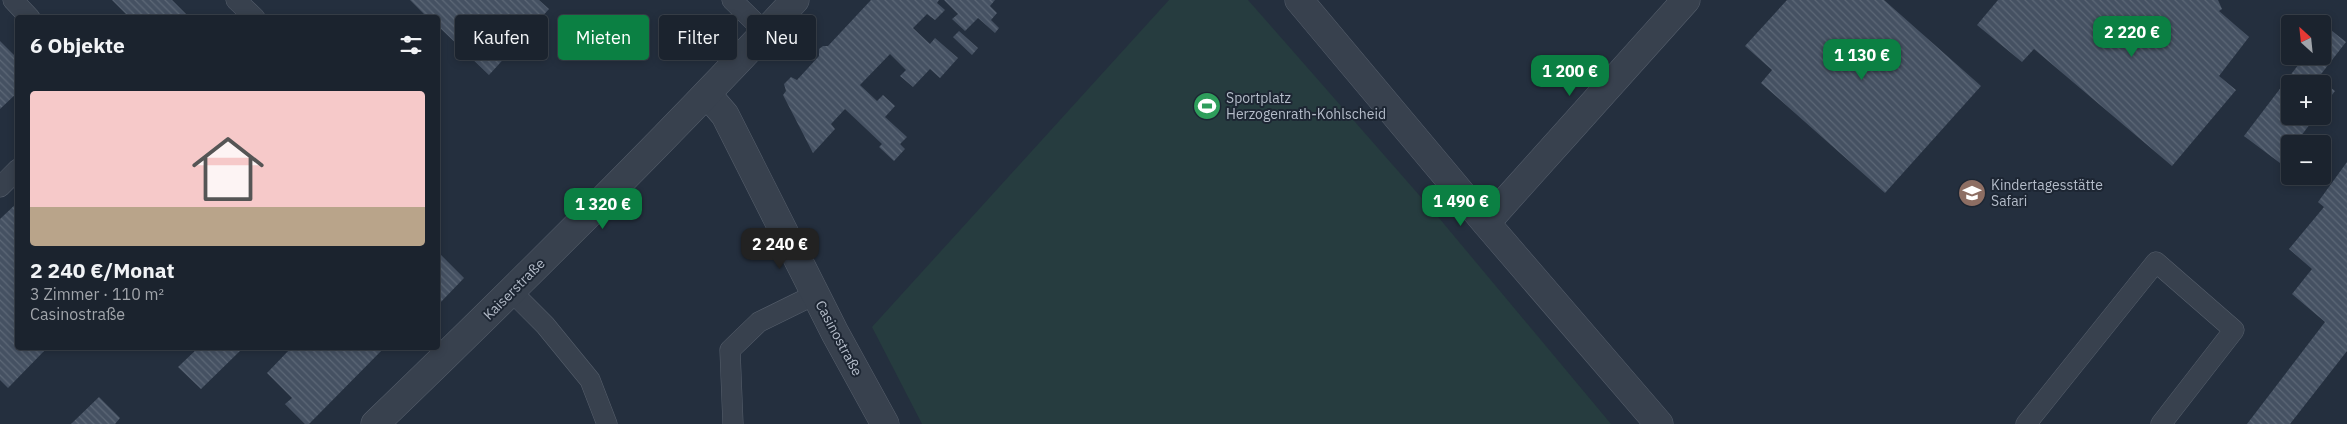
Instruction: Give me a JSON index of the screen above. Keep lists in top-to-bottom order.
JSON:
{
  "streets": {
    "street": ["Kaiserstraße", "Casinostraße"]
  },
  "crossings": [
    ["Kaiserstraße", "Casinostraße"]
  ],
  "places": {
    "sports": ["Sportplatz Herzogenrath-Kohlscheid"],
    "school or university": ["Kindertagesstätte Safari"]
  },
  "north": "top left",
  "page": {
    "map_buttons": ["+", "−"],
    "chip": [
      "Kaufen",
      "Mieten",
      "Filter",
      "Neu"
    ],
    "heading": "6 Objekte",
    "price": [
      "2 220 €",
      "1 130 €",
      "1 200 €",
      "1 490 €",
      "1 320 €",
      "2 240 €"
    ],
    "list": [
      {
        "name": "2 240 €/Monat",
        "note": "3 Zimmer · 110 m² · Casinostraße"
      }
    ]
  }
}
